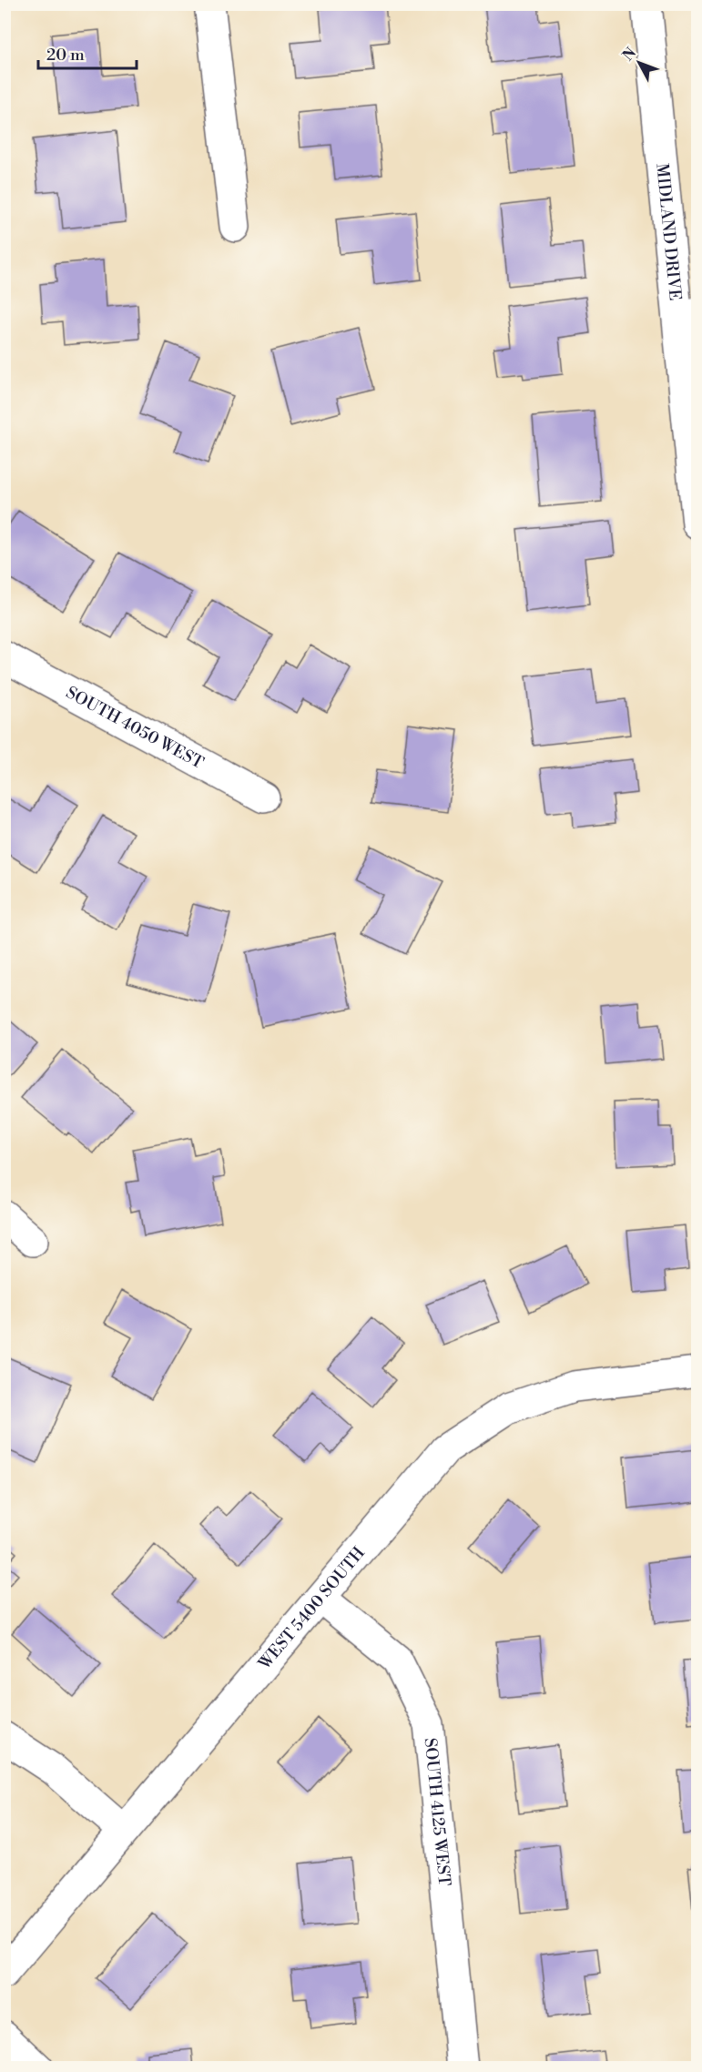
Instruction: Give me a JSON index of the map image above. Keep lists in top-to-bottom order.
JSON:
{
  "streets": {
    "street": [
      "MIDLAND DRIVE",
      "SOUTH 4050 WEST",
      "WEST 5400 SOUTH",
      "SOUTH 4125 WEST"
    ]
  },
  "crossings": [
    ["WEST 5400 SOUTH", "SOUTH 4125 WEST"]
  ],
  "scale_bar": "20 m",
  "north": "top left"
}
